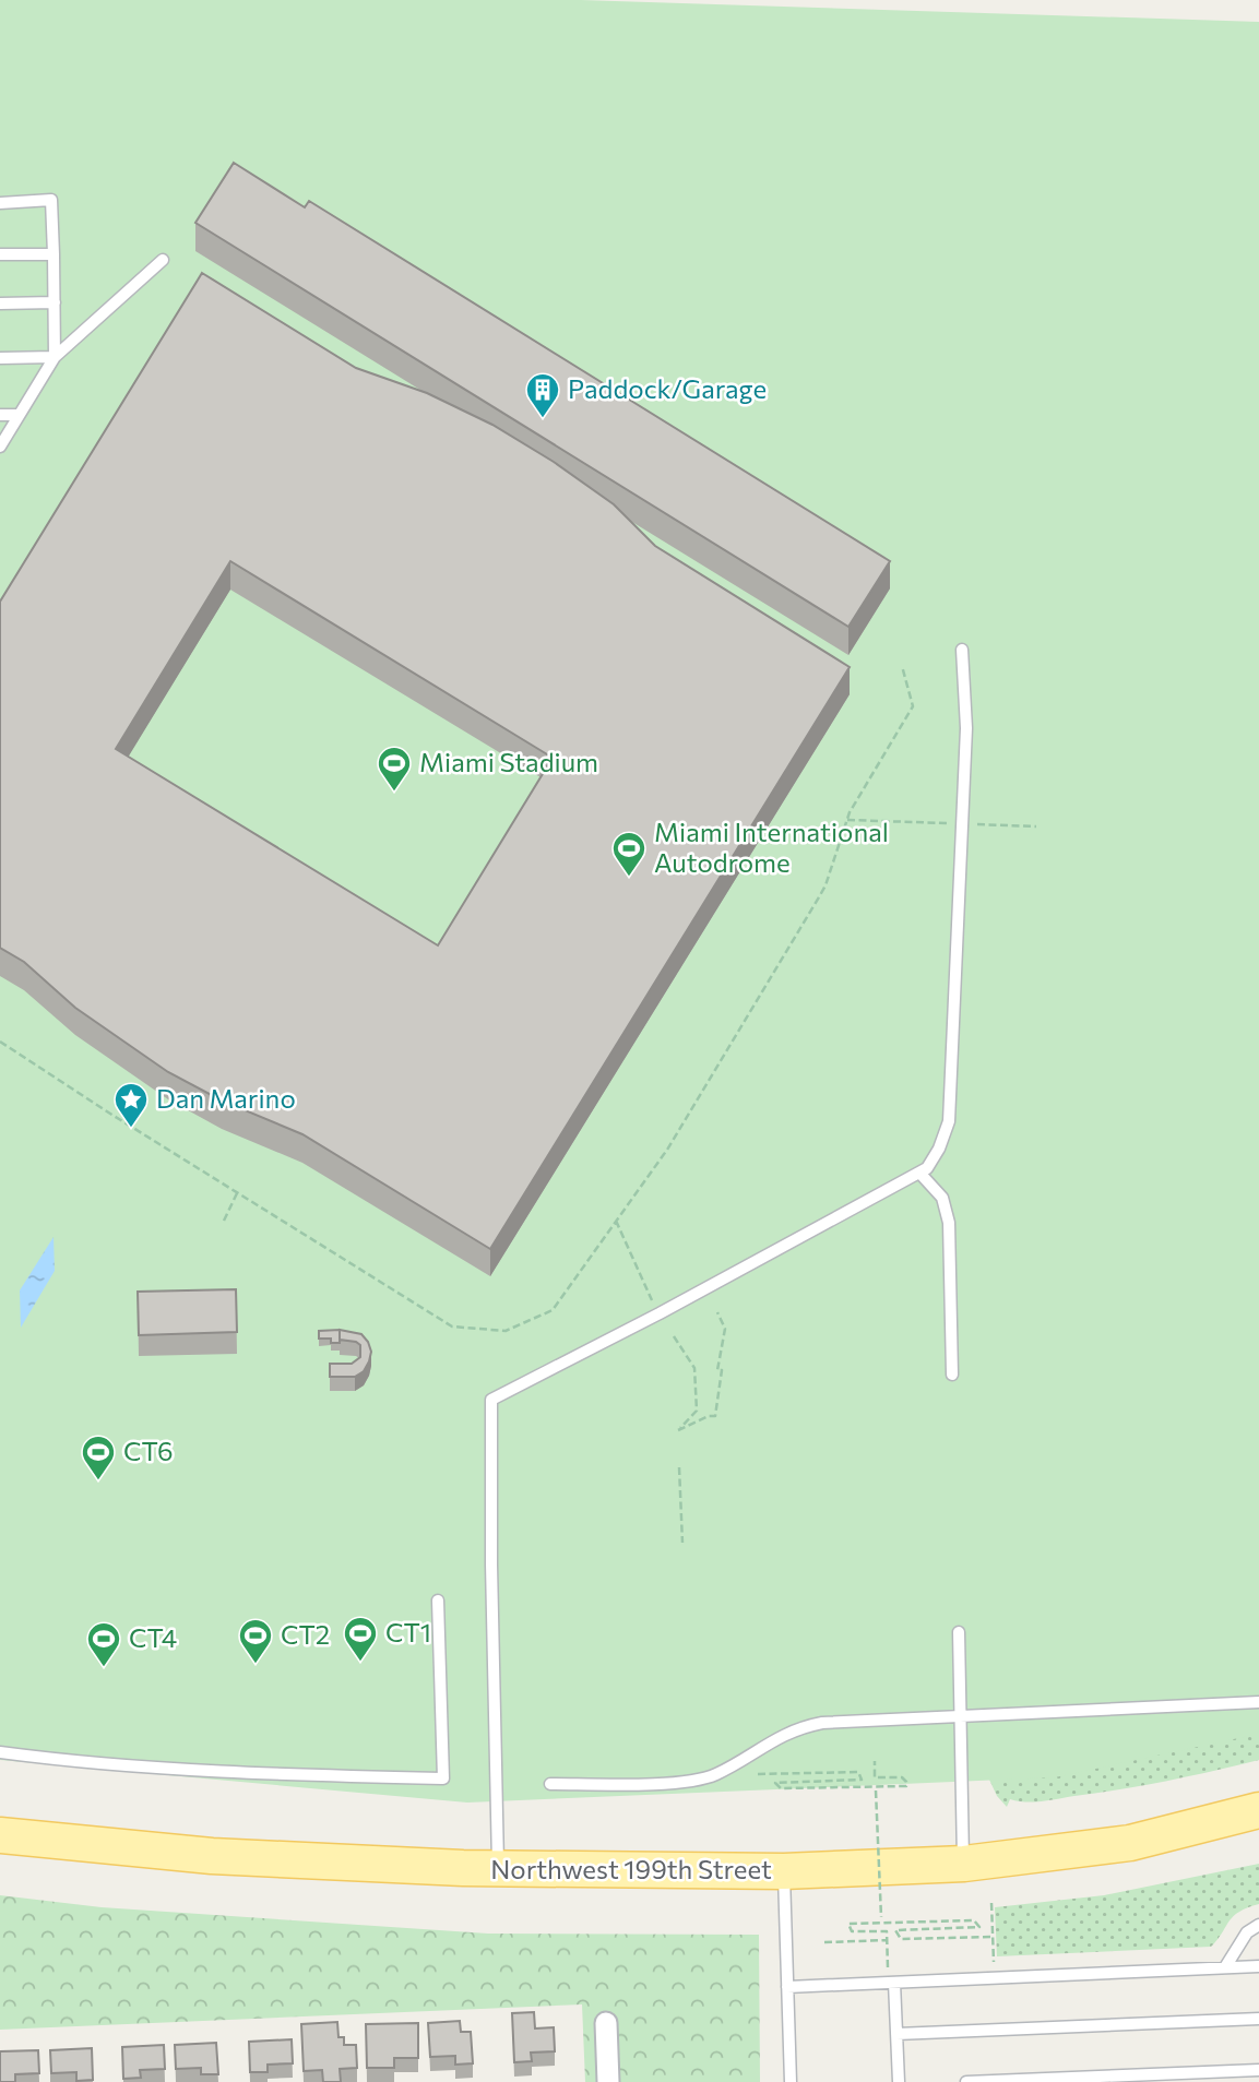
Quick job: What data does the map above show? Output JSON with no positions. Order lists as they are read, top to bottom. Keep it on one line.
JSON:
{"streets":{"main road":["Northwest 199th Street"]},"places":{"building":["Paddock/Garage"],"sports":["Miami Stadium","Miami International Autodrome","CT6","CT1","CT2","CT4"],"place":["Dan Marino"]}}
